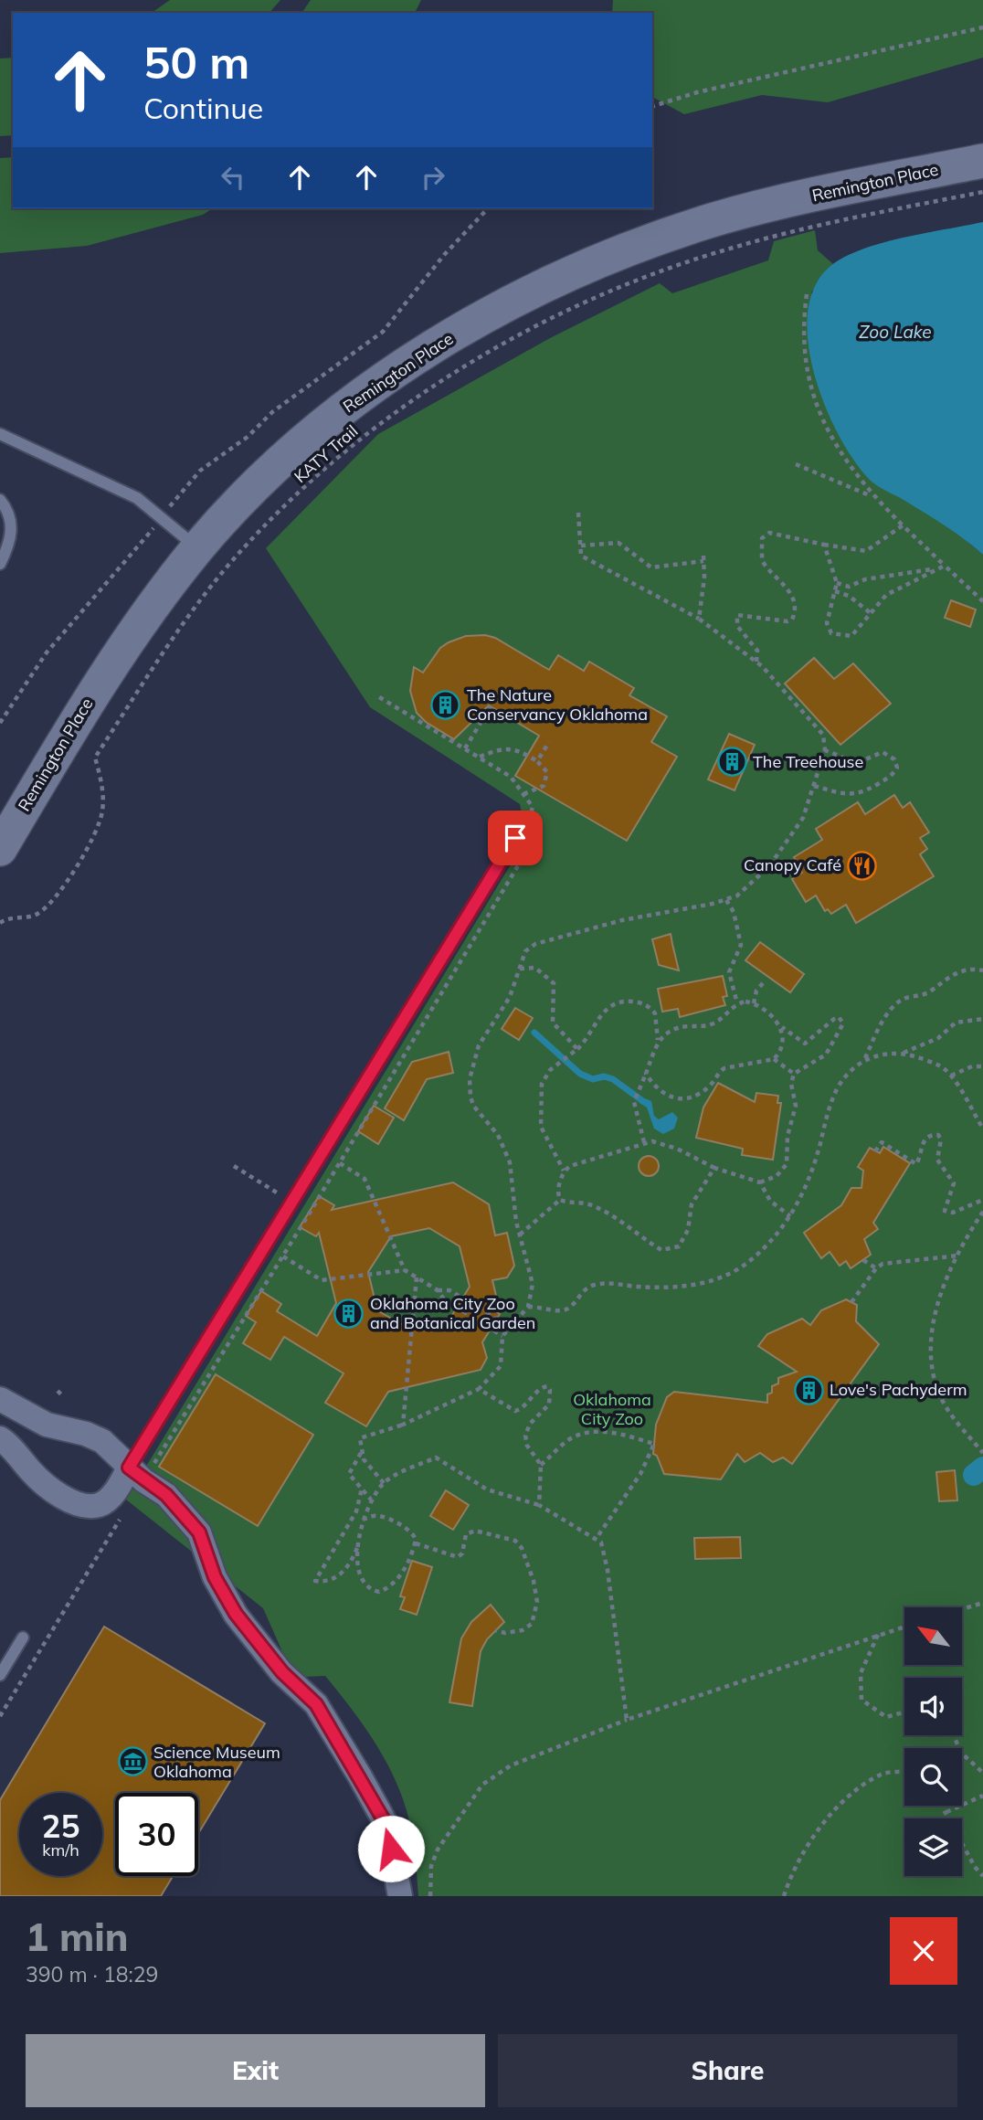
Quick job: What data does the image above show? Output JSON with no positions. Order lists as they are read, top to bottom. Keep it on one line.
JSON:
{"streets":{"main road":["Remington Place"],"path":["KATY Trail"]},"water":["Zoo Lake"],"parks":["Oklahoma City Zoo"],"places":{"building":["The Nature Conservancy Oklahoma","The Treehouse","Oklahoma City Zoo and Botanical Garden","Love's Pachyderm"],"restaurant":["Canopy Café"],"museum":["Science Museum Oklahoma"]},"north":"top left","page":{"turn":["50 m","Continue"],"speed":"25 km/h","limit":"30","heading":["1 min","390 m · 18:29"],"buttons":["Exit","Share"]}}
